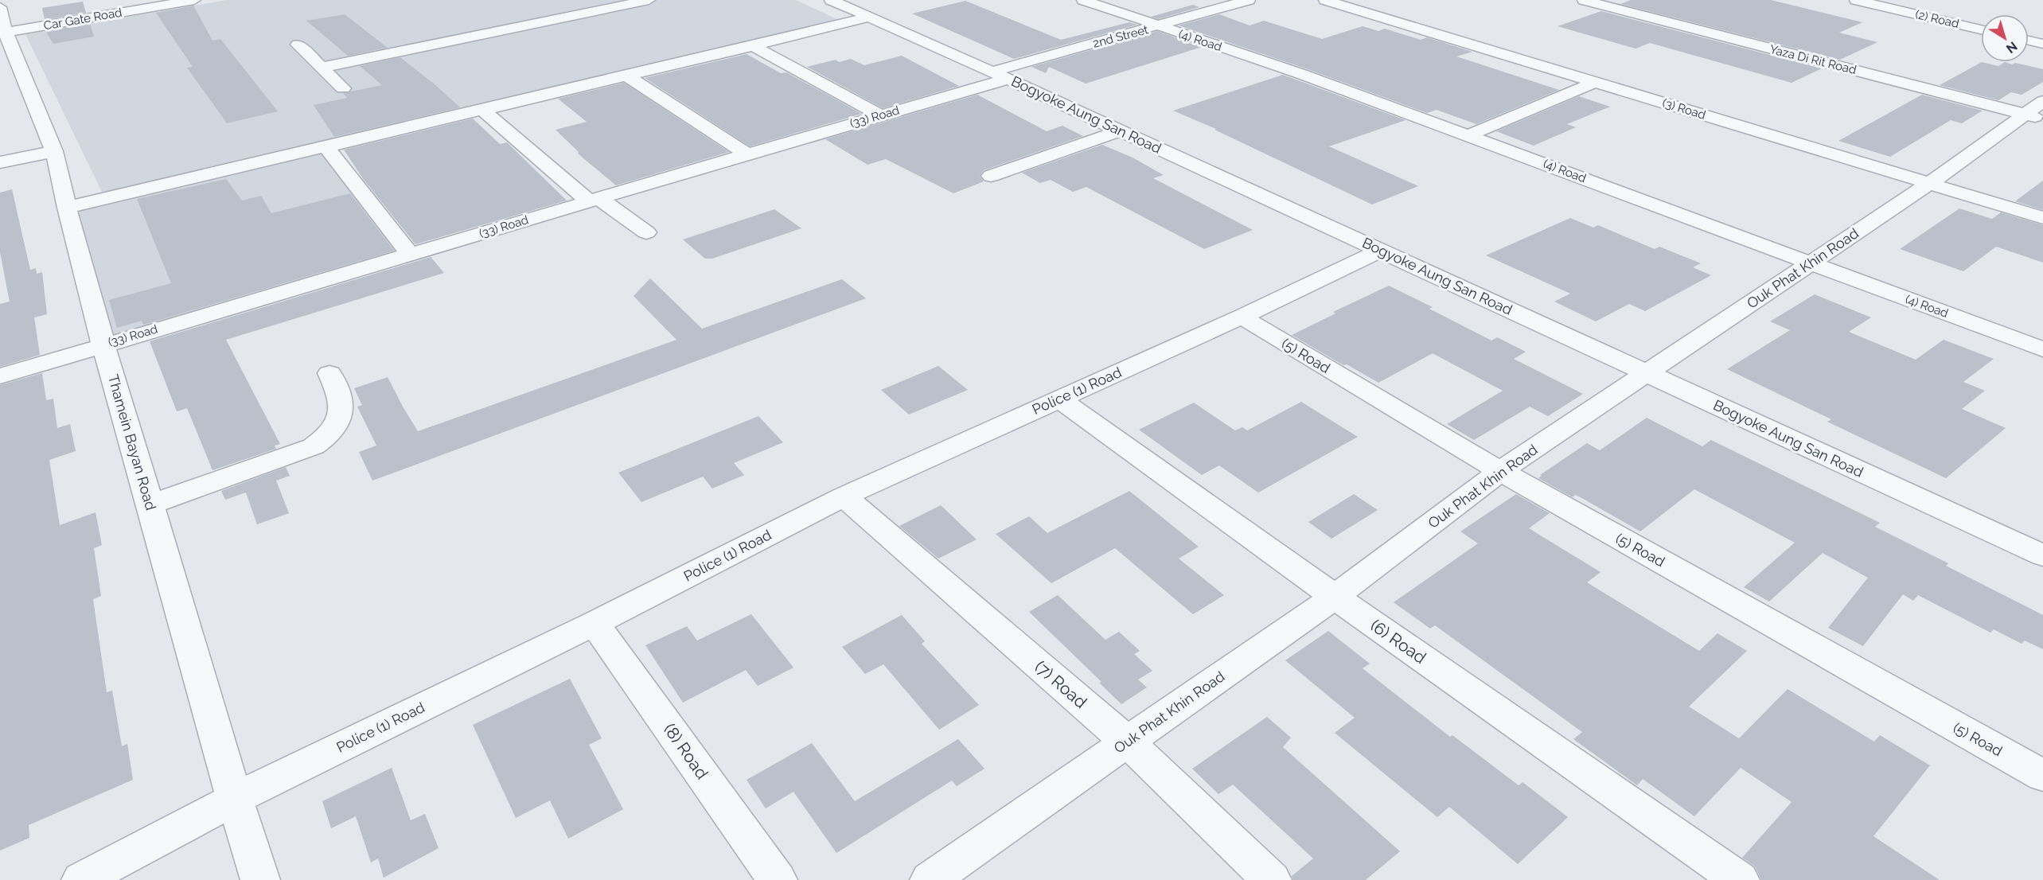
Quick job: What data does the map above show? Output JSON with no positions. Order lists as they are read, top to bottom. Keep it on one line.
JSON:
{"streets":{"street":["Car Gate Road","(2) Road","2nd Street","(4) Road","Yaza Di Rit Road","(3) Road","Bogyoke Aung San Road","(33) Road","Ouk Phat Khin Road","(5) Road","Police (1) Road","Thamein Bayan Road","(6) Road","(7) Road","(8) Road"]},"crossings":[["Car Gate Road","Thamein Bayan Road"],["2nd Street","(4) Road"],["2nd Street","Bogyoke Aung San Road"],["2nd Street","(33) Road"],["(4) Road","Ouk Phat Khin Road"],["Yaza Di Rit Road","Ouk Phat Khin Road"],["(3) Road","Ouk Phat Khin Road"],["Bogyoke Aung San Road","(33) Road"],["Bogyoke Aung San Road","Ouk Phat Khin Road"],["Bogyoke Aung San Road","Police (1) Road"],["(33) Road","Thamein Bayan Road"],["Ouk Phat Khin Road","(5) Road"],["Ouk Phat Khin Road","(6) Road"],["Ouk Phat Khin Road","(7) Road"],["(5) Road","Police (1) Road"],["Police (1) Road","Thamein Bayan Road"],["Police (1) Road","(6) Road"],["Police (1) Road","(7) Road"],["Police (1) Road","(8) Road"]],"north":"bottom right"}
